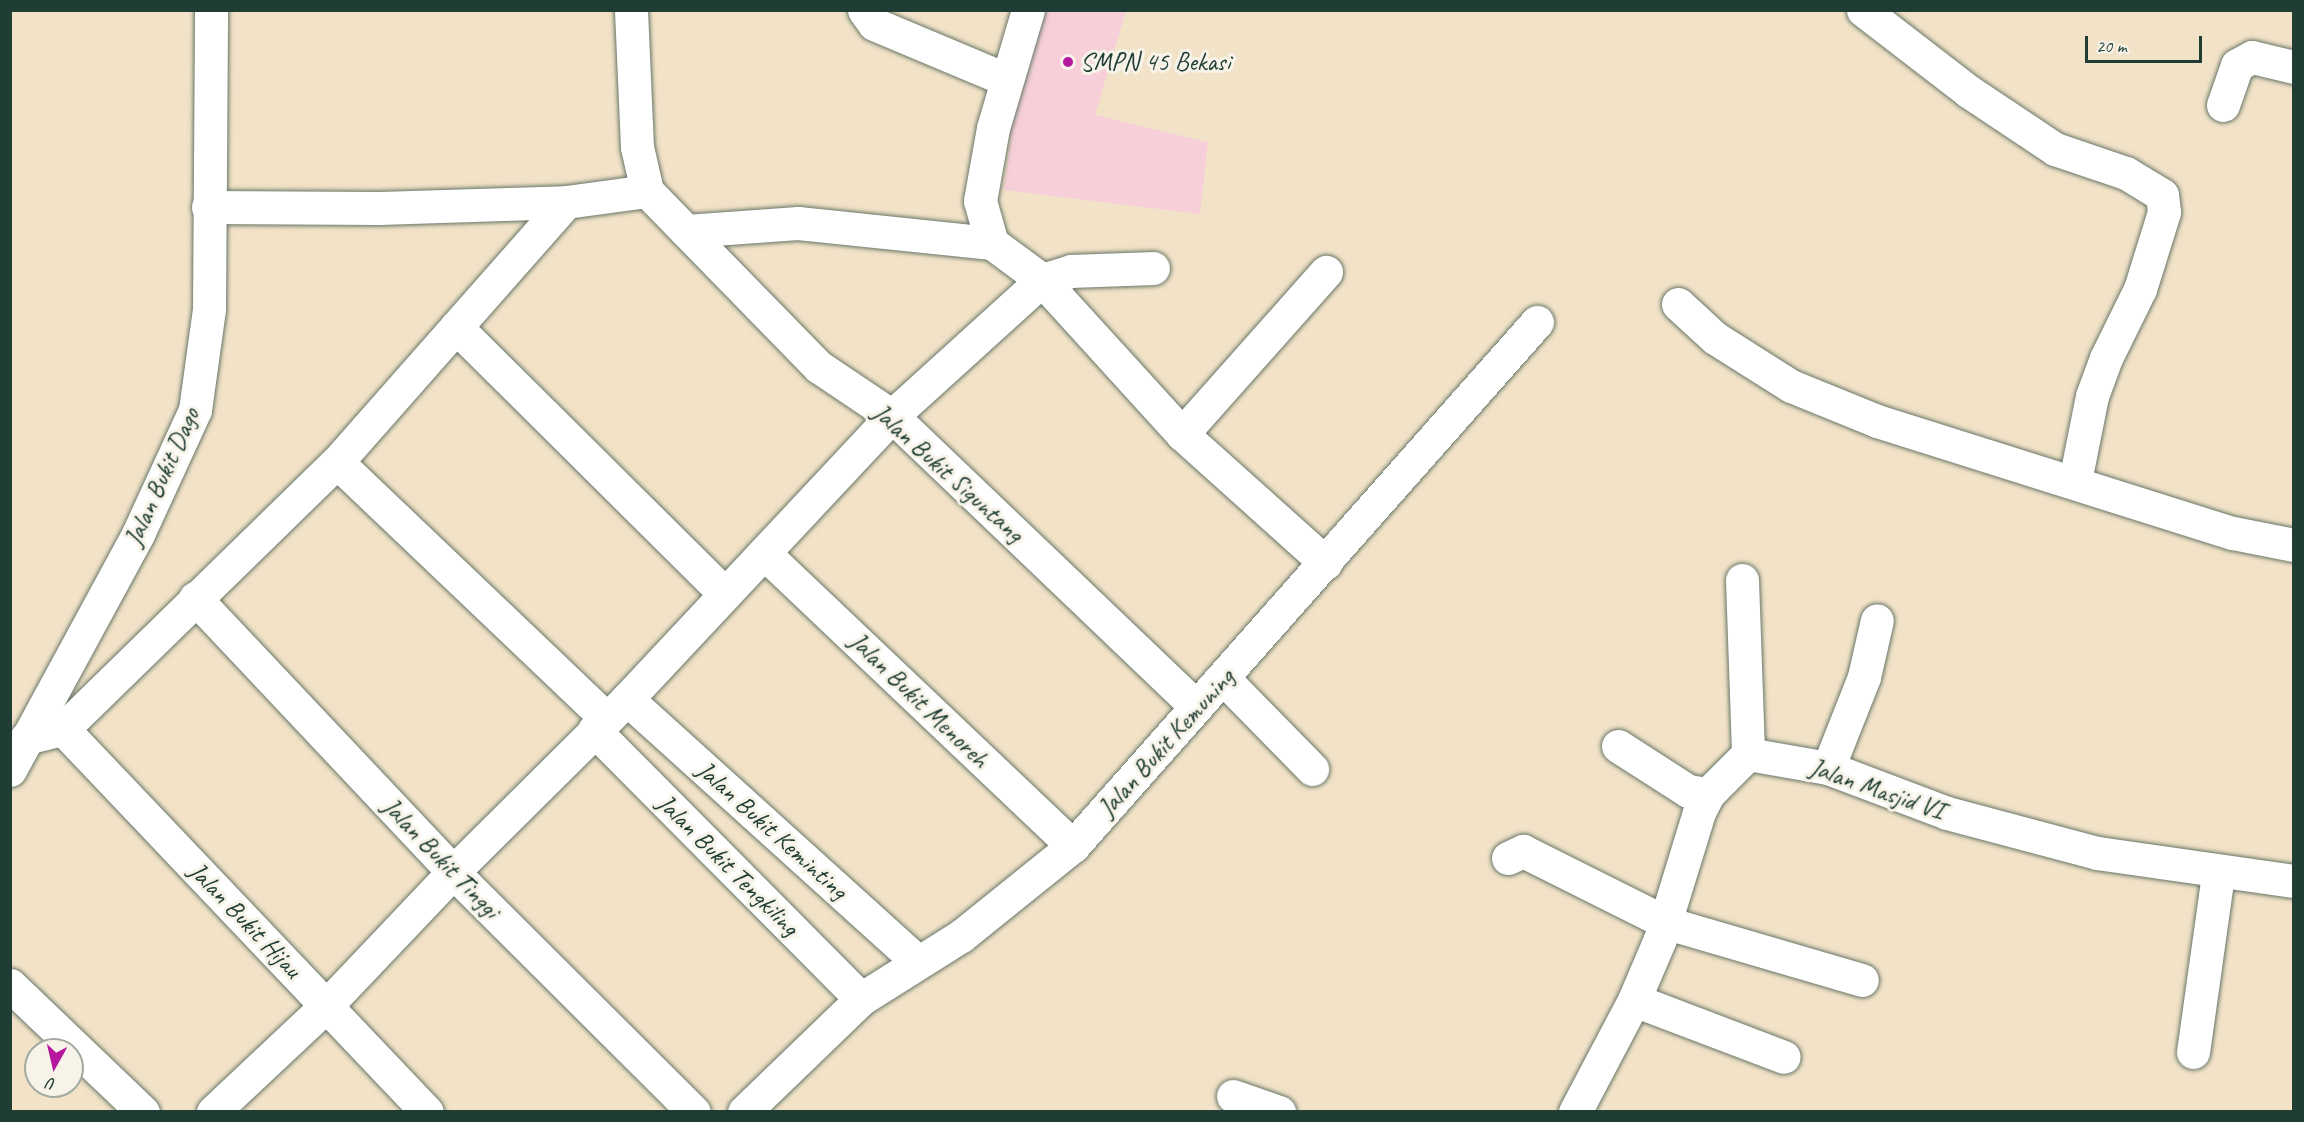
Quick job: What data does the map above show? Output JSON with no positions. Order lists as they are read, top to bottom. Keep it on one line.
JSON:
{"streets":{"street":["Jalan Bukit Siguntang","Jalan Bukit Dago","Jalan Bukit Menoreh","Jalan Bukit Kemuning","Jalan Masjid VI","Jalan Bukit Keminting","Jalan Bukit Tinggi","Jalan Bukit Tengkiling","Jalan Bukit Hijau"]},"crossings":[["Jalan Bukit Siguntang","Jalan Bukit Kemuning"],["Jalan Bukit Menoreh","Jalan Bukit Kemuning"],["Jalan Bukit Kemuning","Jalan Bukit Keminting"],["Jalan Bukit Kemuning","Jalan Bukit Tengkiling"],["Jalan Bukit Keminting","Jalan Bukit Tengkiling"]],"places":["SMPN 45 Bekasi"],"scale_bar":"20 m","north":"bottom"}
